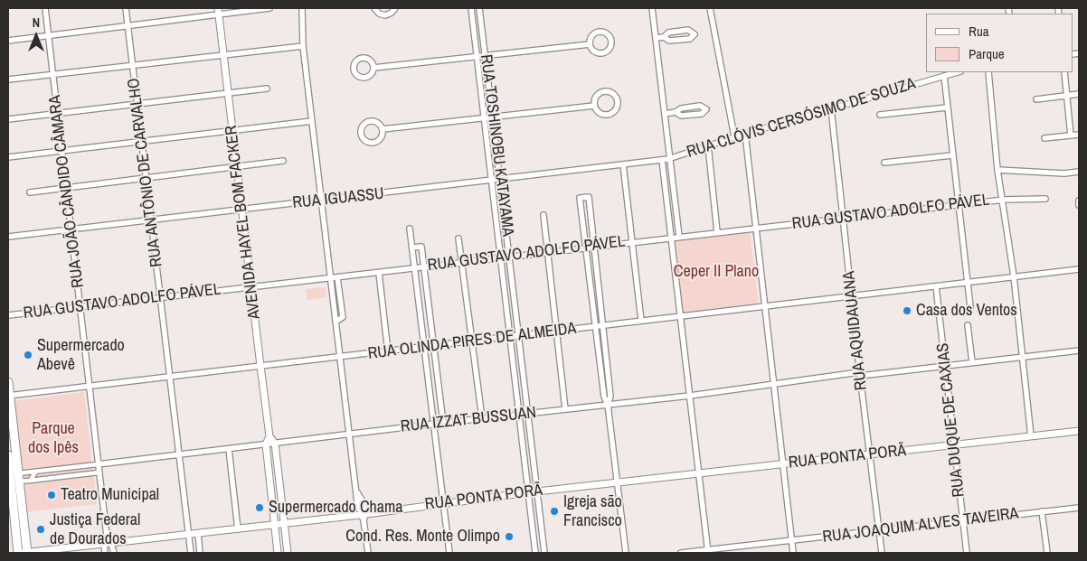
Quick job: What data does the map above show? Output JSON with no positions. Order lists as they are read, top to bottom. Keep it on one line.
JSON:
{"streets":{"street":["RUA CLÓVIS CERSÓSIMO DE SOUZA","RUA TOSHINOBU KATAYAMA","RUA ANTÔNIO DE CARVALHO","RUA JOÃO CÂNDIDO CÂMARA","RUA IGUASSU","RUA GUSTAVO ADOLFO PÁVEL","AVENIDA HAYEL BOM FACKER","RUA AQUIDAUANA","RUA OLINDA PIRES DE ALMEIDA","RUA IZZAT BUSSUAN","RUA DUQUE DE CAXIAS","RUA PONTA PORÃ","RUA JOAQUIM ALVES TAVEIRA"]},"crossings":[["RUA CLÓVIS CERSÓSIMO DE SOUZA","RUA IGUASSU"],["RUA CLÓVIS CERSÓSIMO DE SOUZA","RUA AQUIDAUANA"],["RUA TOSHINOBU KATAYAMA","RUA IGUASSU"],["RUA TOSHINOBU KATAYAMA","RUA GUSTAVO ADOLFO PÁVEL"],["RUA TOSHINOBU KATAYAMA","RUA OLINDA PIRES DE ALMEIDA"],["RUA TOSHINOBU KATAYAMA","RUA IZZAT BUSSUAN"],["RUA TOSHINOBU KATAYAMA","RUA PONTA PORÃ"],["RUA ANTÔNIO DE CARVALHO","RUA IGUASSU"],["RUA ANTÔNIO DE CARVALHO","RUA GUSTAVO ADOLFO PÁVEL"],["RUA ANTÔNIO DE CARVALHO","RUA OLINDA PIRES DE ALMEIDA"],["RUA ANTÔNIO DE CARVALHO","RUA IZZAT BUSSUAN"],["RUA ANTÔNIO DE CARVALHO","RUA PONTA PORÃ"],["RUA JOÃO CÂNDIDO CÂMARA","RUA IGUASSU"],["RUA JOÃO CÂNDIDO CÂMARA","RUA GUSTAVO ADOLFO PÁVEL"],["RUA JOÃO CÂNDIDO CÂMARA","RUA OLINDA PIRES DE ALMEIDA"],["RUA JOÃO CÂNDIDO CÂMARA","RUA IZZAT BUSSUAN"],["RUA JOÃO CÂNDIDO CÂMARA","RUA PONTA PORÃ"],["RUA IGUASSU","AVENIDA HAYEL BOM FACKER"],["RUA GUSTAVO ADOLFO PÁVEL","AVENIDA HAYEL BOM FACKER"],["RUA GUSTAVO ADOLFO PÁVEL","RUA AQUIDAUANA"],["AVENIDA HAYEL BOM FACKER","RUA OLINDA PIRES DE ALMEIDA"],["AVENIDA HAYEL BOM FACKER","RUA IZZAT BUSSUAN"],["RUA AQUIDAUANA","RUA OLINDA PIRES DE ALMEIDA"],["RUA AQUIDAUANA","RUA IZZAT BUSSUAN"],["RUA AQUIDAUANA","RUA PONTA PORÃ"],["RUA AQUIDAUANA","RUA JOAQUIM ALVES TAVEIRA"],["RUA OLINDA PIRES DE ALMEIDA","RUA DUQUE DE CAXIAS"],["RUA IZZAT BUSSUAN","RUA DUQUE DE CAXIAS"],["RUA DUQUE DE CAXIAS","RUA PONTA PORÃ"],["RUA DUQUE DE CAXIAS","RUA JOAQUIM ALVES TAVEIRA"]],"parks":["Ceper II Plano","Parque dos Ipês"],"places":["Casa dos Ventos","Supermercado Abevê","Teatro Municipal","Supermercado Chama","Igreja são Francisco","Justiça Federal de Dourados","Cond. Res. Monte Olimpo"],"legend":["Rua","Parque"],"north":"top"}
